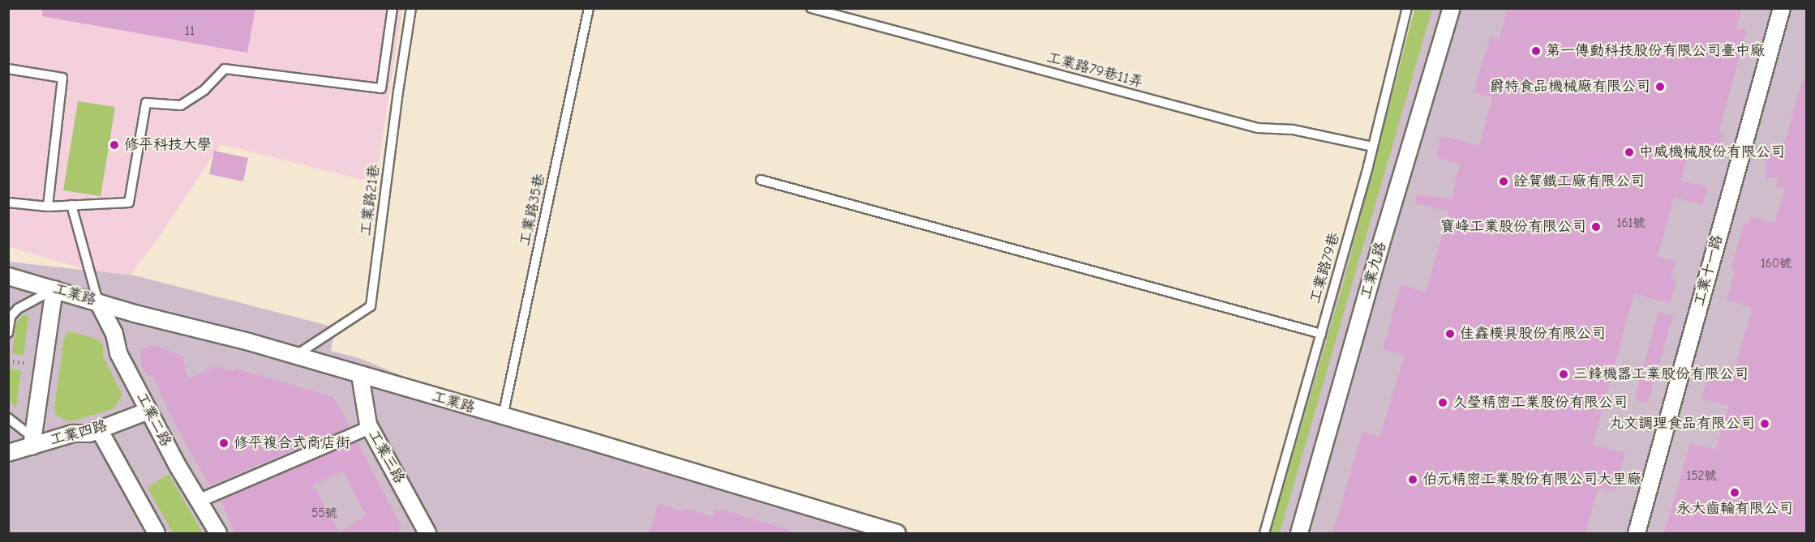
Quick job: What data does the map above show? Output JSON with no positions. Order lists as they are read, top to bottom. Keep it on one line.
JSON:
{"streets":{"street":["工業九路","工業十一路","工業路","工業二路","工業四路","工業三路"],"lane":["工業路79巷11弄","工業路21巷","工業路35巷","工業路79巷"]},"crossings":[["工業路79巷11弄","工業路79巷"],["工業路21巷","工業路"],["工業路35巷","工業路"],["工業路","工業二路"],["工業路","工業三路"],["工業二路","工業四路"]],"places":["第一傳動科技股份有限公司臺中廠","爵特食品機械廠有限公司","修平科技大學","中威機械股份有限公司","詮賀鐵工廠有限公司","寶峰工業股份有限公司","佳鑫模具股份有限公司","三鋒機器工業股份有限公司","久瑩精密工業股份有限公司","丸文調理食品有限公司","修平複合式商店街","伯元精密工業股份有限公司大里廠","永大齒輪有限公司"],"house_numbers":["11","161號","160號","152號","55號"]}
